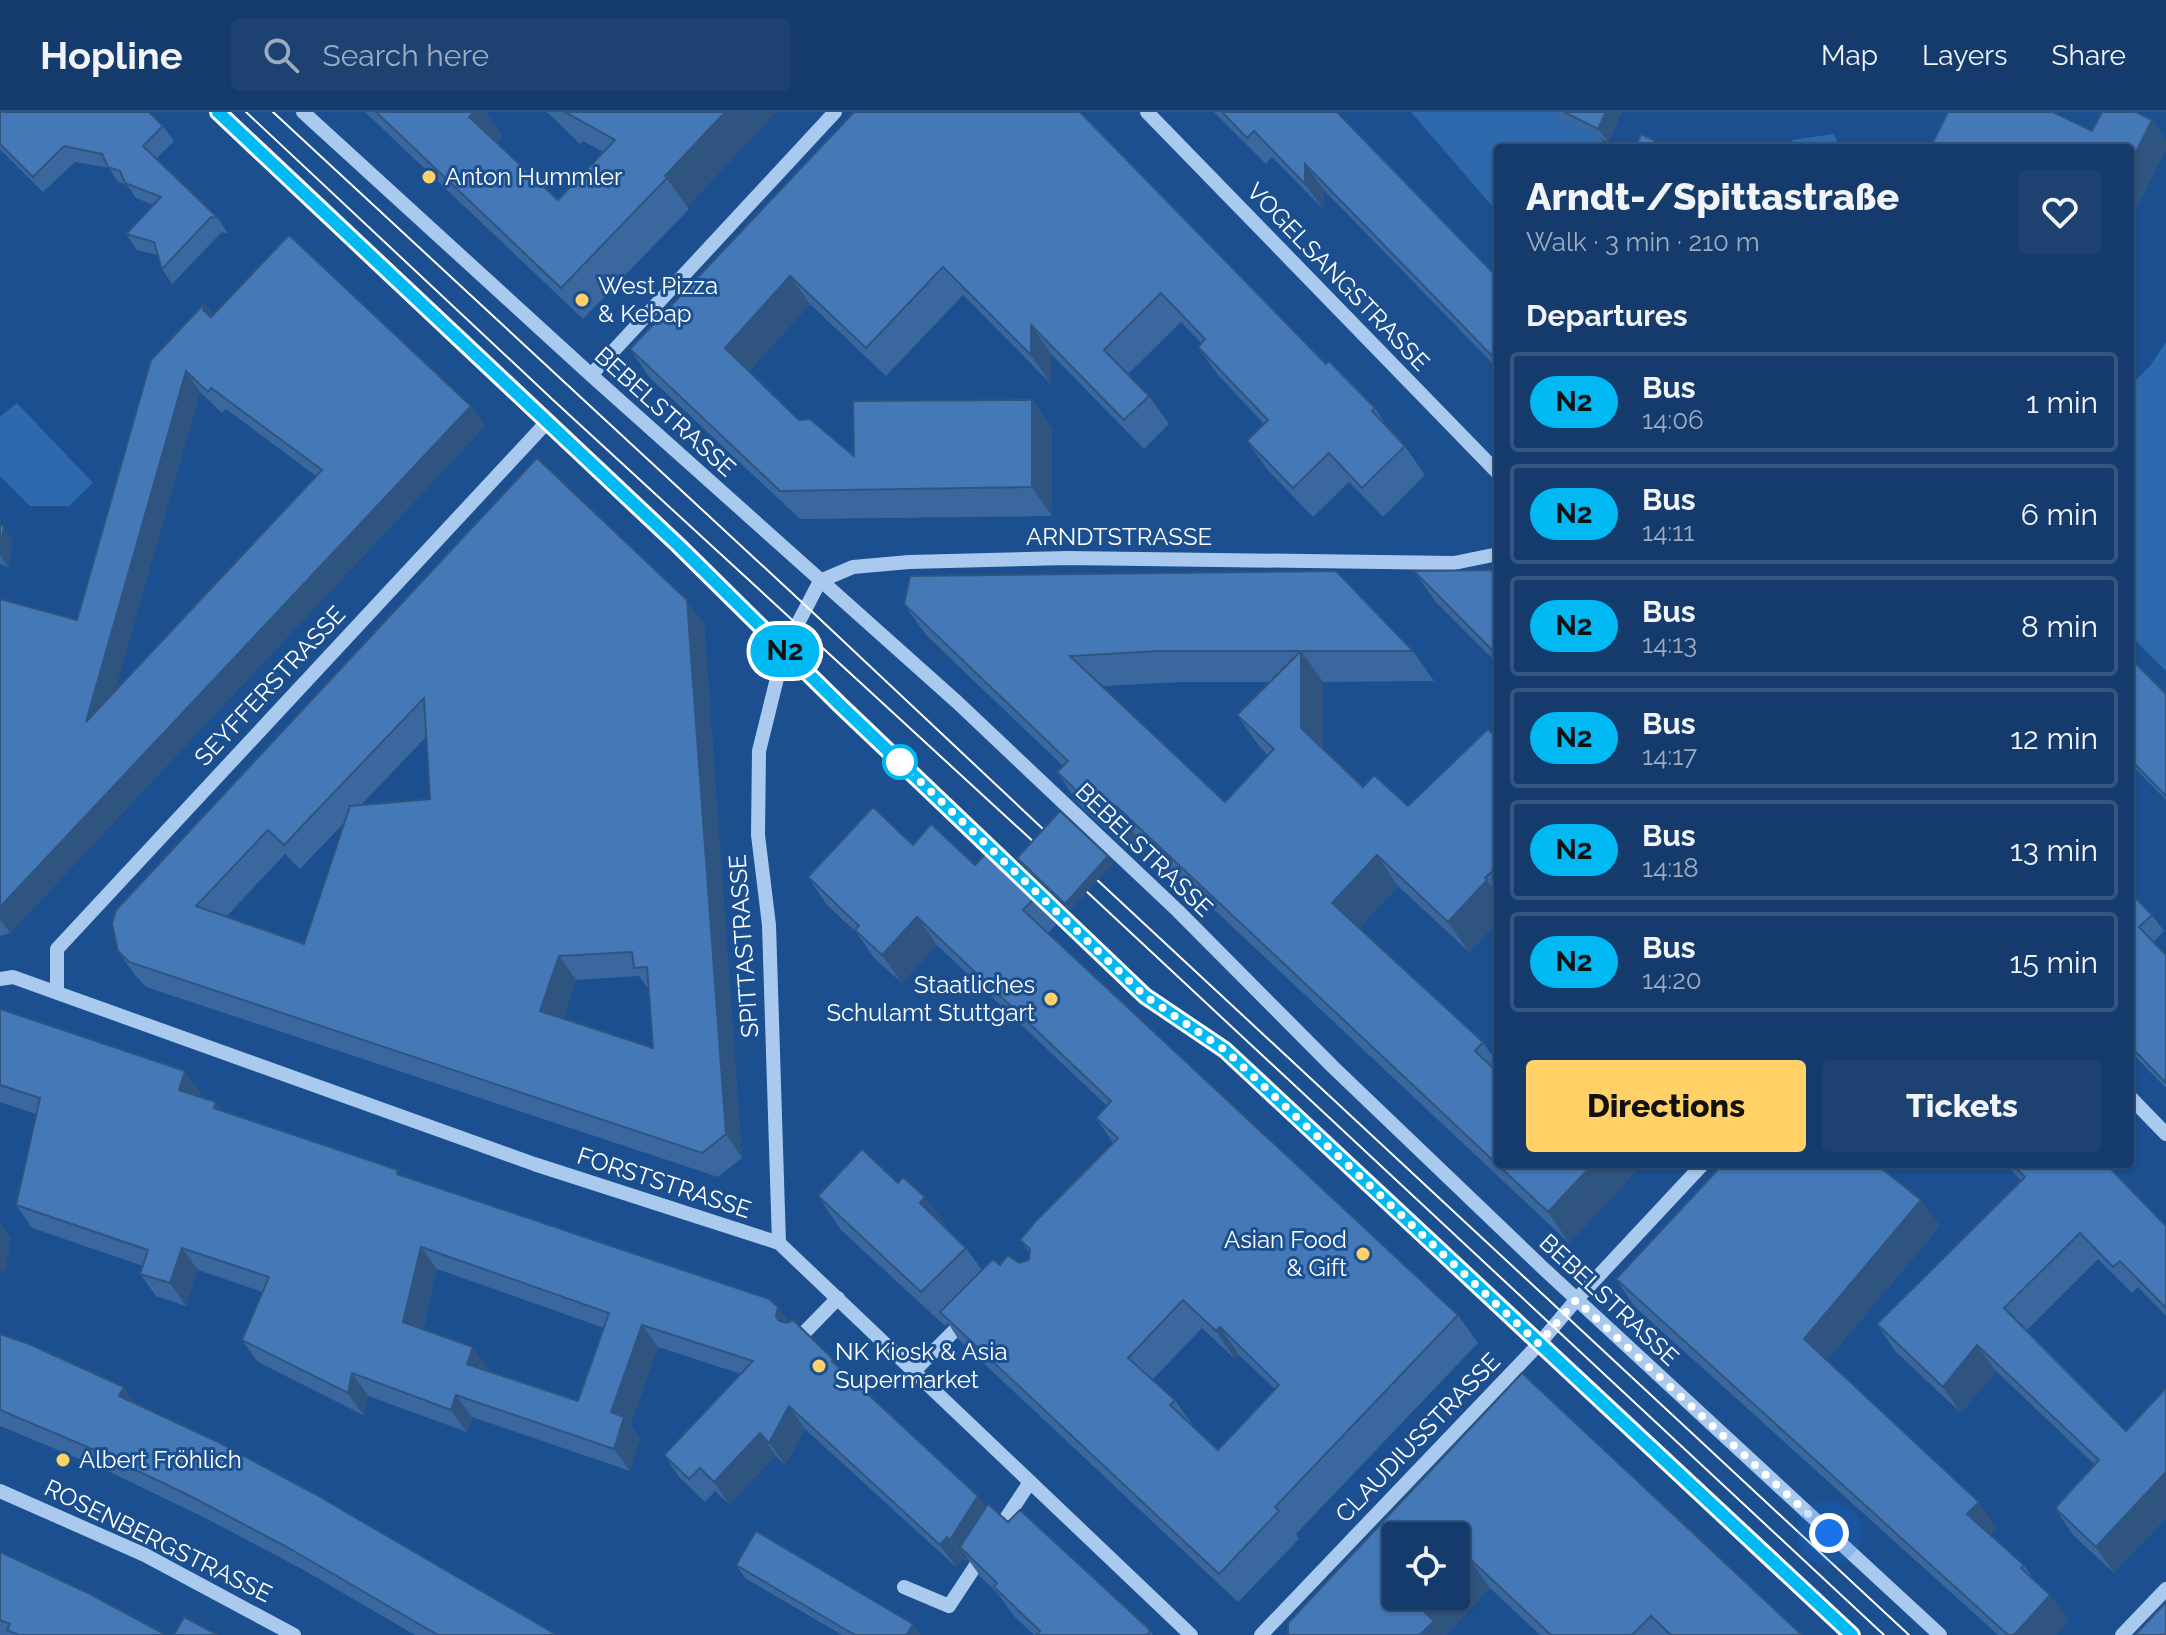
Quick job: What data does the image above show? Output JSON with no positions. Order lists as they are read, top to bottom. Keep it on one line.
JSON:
{"streets":{"street":["VOGELSANGSTRASSE","BEBELSTRASSE","ARNDTSTRASSE","SEYFFERSTRASSE","SPITTASTRASSE","FORSTSTRASSE","CLAUDIUSSTRASSE","ROSENBERGSTRASSE"]},"crossings":[["BEBELSTRASSE","ARNDTSTRASSE"],["BEBELSTRASSE","CLAUDIUSSTRASSE"],["SEYFFERSTRASSE","FORSTSTRASSE"],["SPITTASTRASSE","FORSTSTRASSE"]],"places":["Anton Hummler","West Pizza & Kebap","Staatliches Schulamt Stuttgart","Asian Food & Gift","NK Kiosk & Asia Supermarket","Albert Fröhlich"],"lines":["bus line N2"],"page":{"header":"Hopline","search":"Search here","nav":["Map","Layers","Share"],"on_map":"N2","heading":[["Arndt-/Spittastraße","Walk · 3 min · 210 m"],"Departures"],"list":[{"mark":"N2","name":"Bus","note":"14:06","value":"1 min"},{"mark":"N2","name":"Bus","note":"14:11","value":"6 min"},{"mark":"N2","name":"Bus","note":"14:13","value":"8 min"},{"mark":"N2","name":"Bus","note":"14:17","value":"12 min"},{"mark":"N2","name":"Bus","note":"14:18","value":"13 min"},{"mark":"N2","name":"Bus","note":"14:20","value":"15 min"}],"buttons":["Directions","Tickets"]}}
